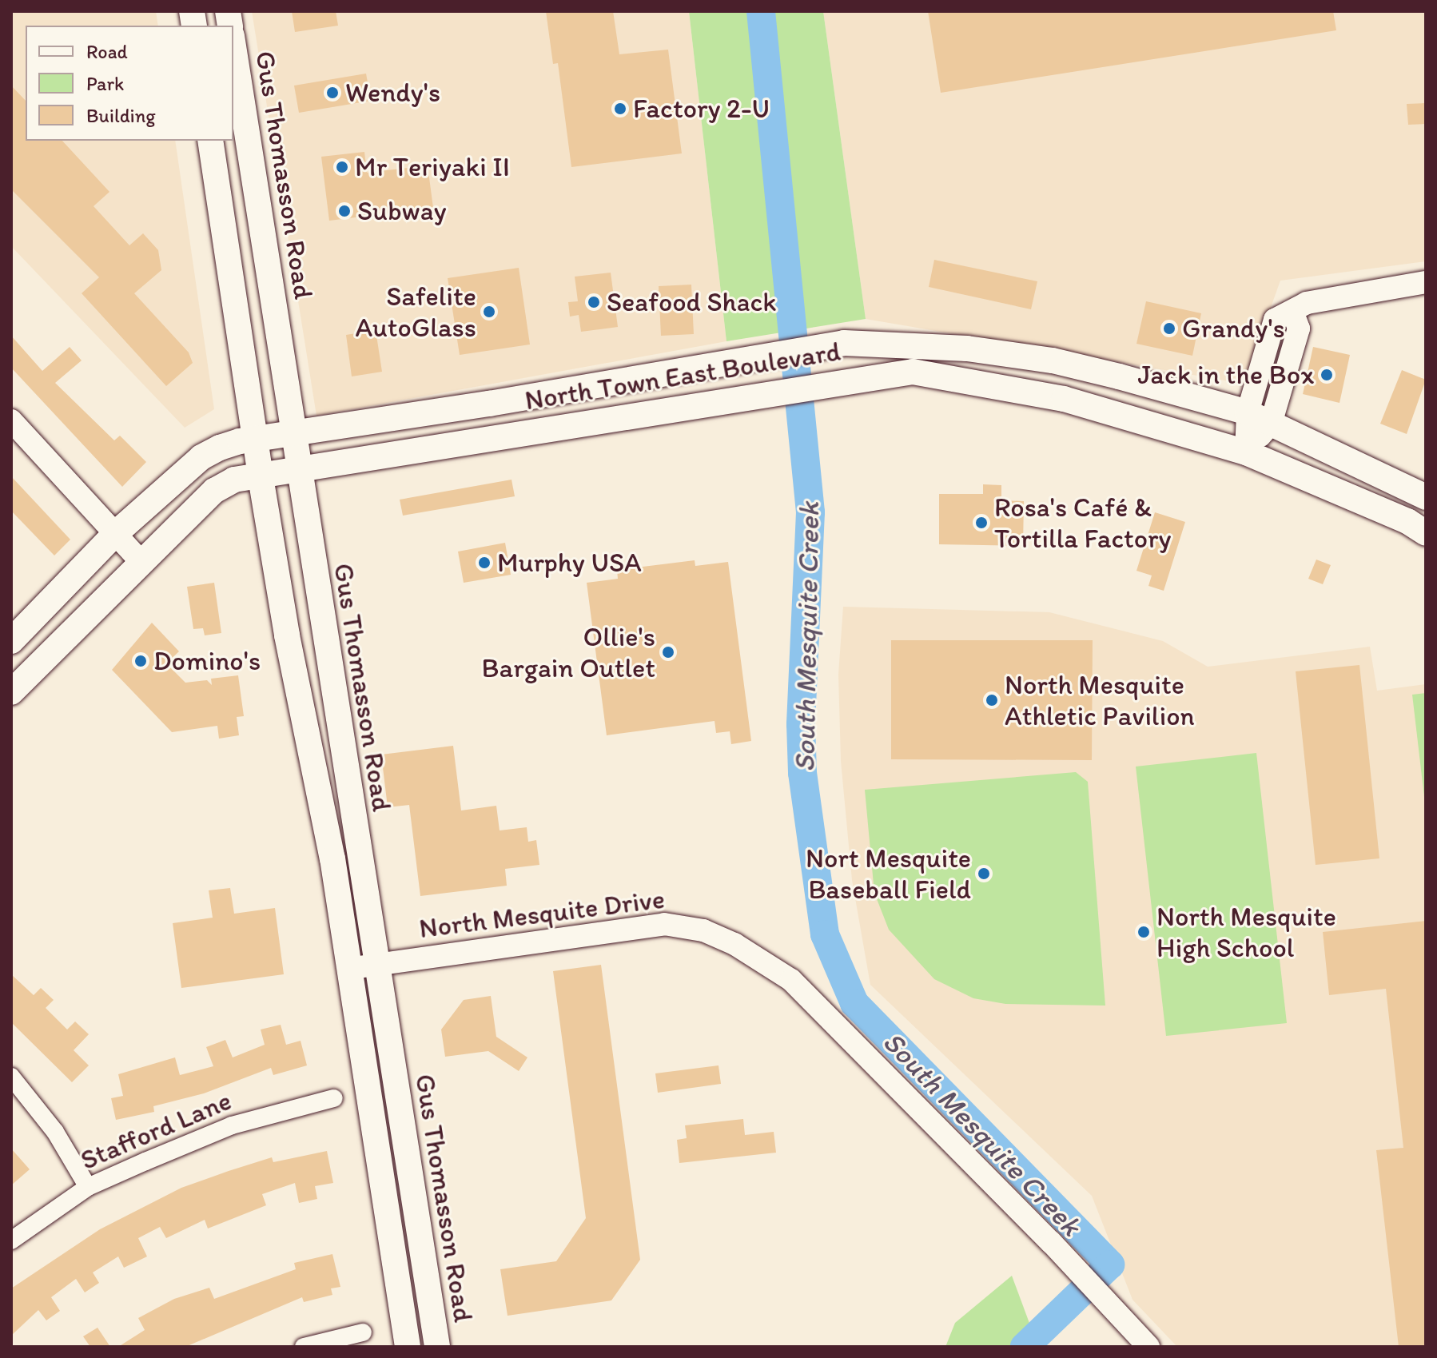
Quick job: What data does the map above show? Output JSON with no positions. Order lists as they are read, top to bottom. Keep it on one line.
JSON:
{"streets":{"main road":["Gus Thomasson Road","North Town East Boulevard"],"street":["North Mesquite Drive","Stafford Lane"]},"crossings":[["Gus Thomasson Road","North Town East Boulevard"],["Gus Thomasson Road","North Mesquite Drive"]],"water":["South Mesquite Creek"],"places":["Wendy's","Factory 2-U","Mr Teriyaki II","Subway","Seafood Shack","Safelite AutoGlass","Grandy's","Jack in the Box","Rosa's Café & Tortilla Factory","Murphy USA","Ollie's Bargain Outlet","Domino's","North Mesquite Athletic Pavilion","Nort Mesquite Baseball Field","North Mesquite High School"],"legend":["Road","Park","Building"]}
